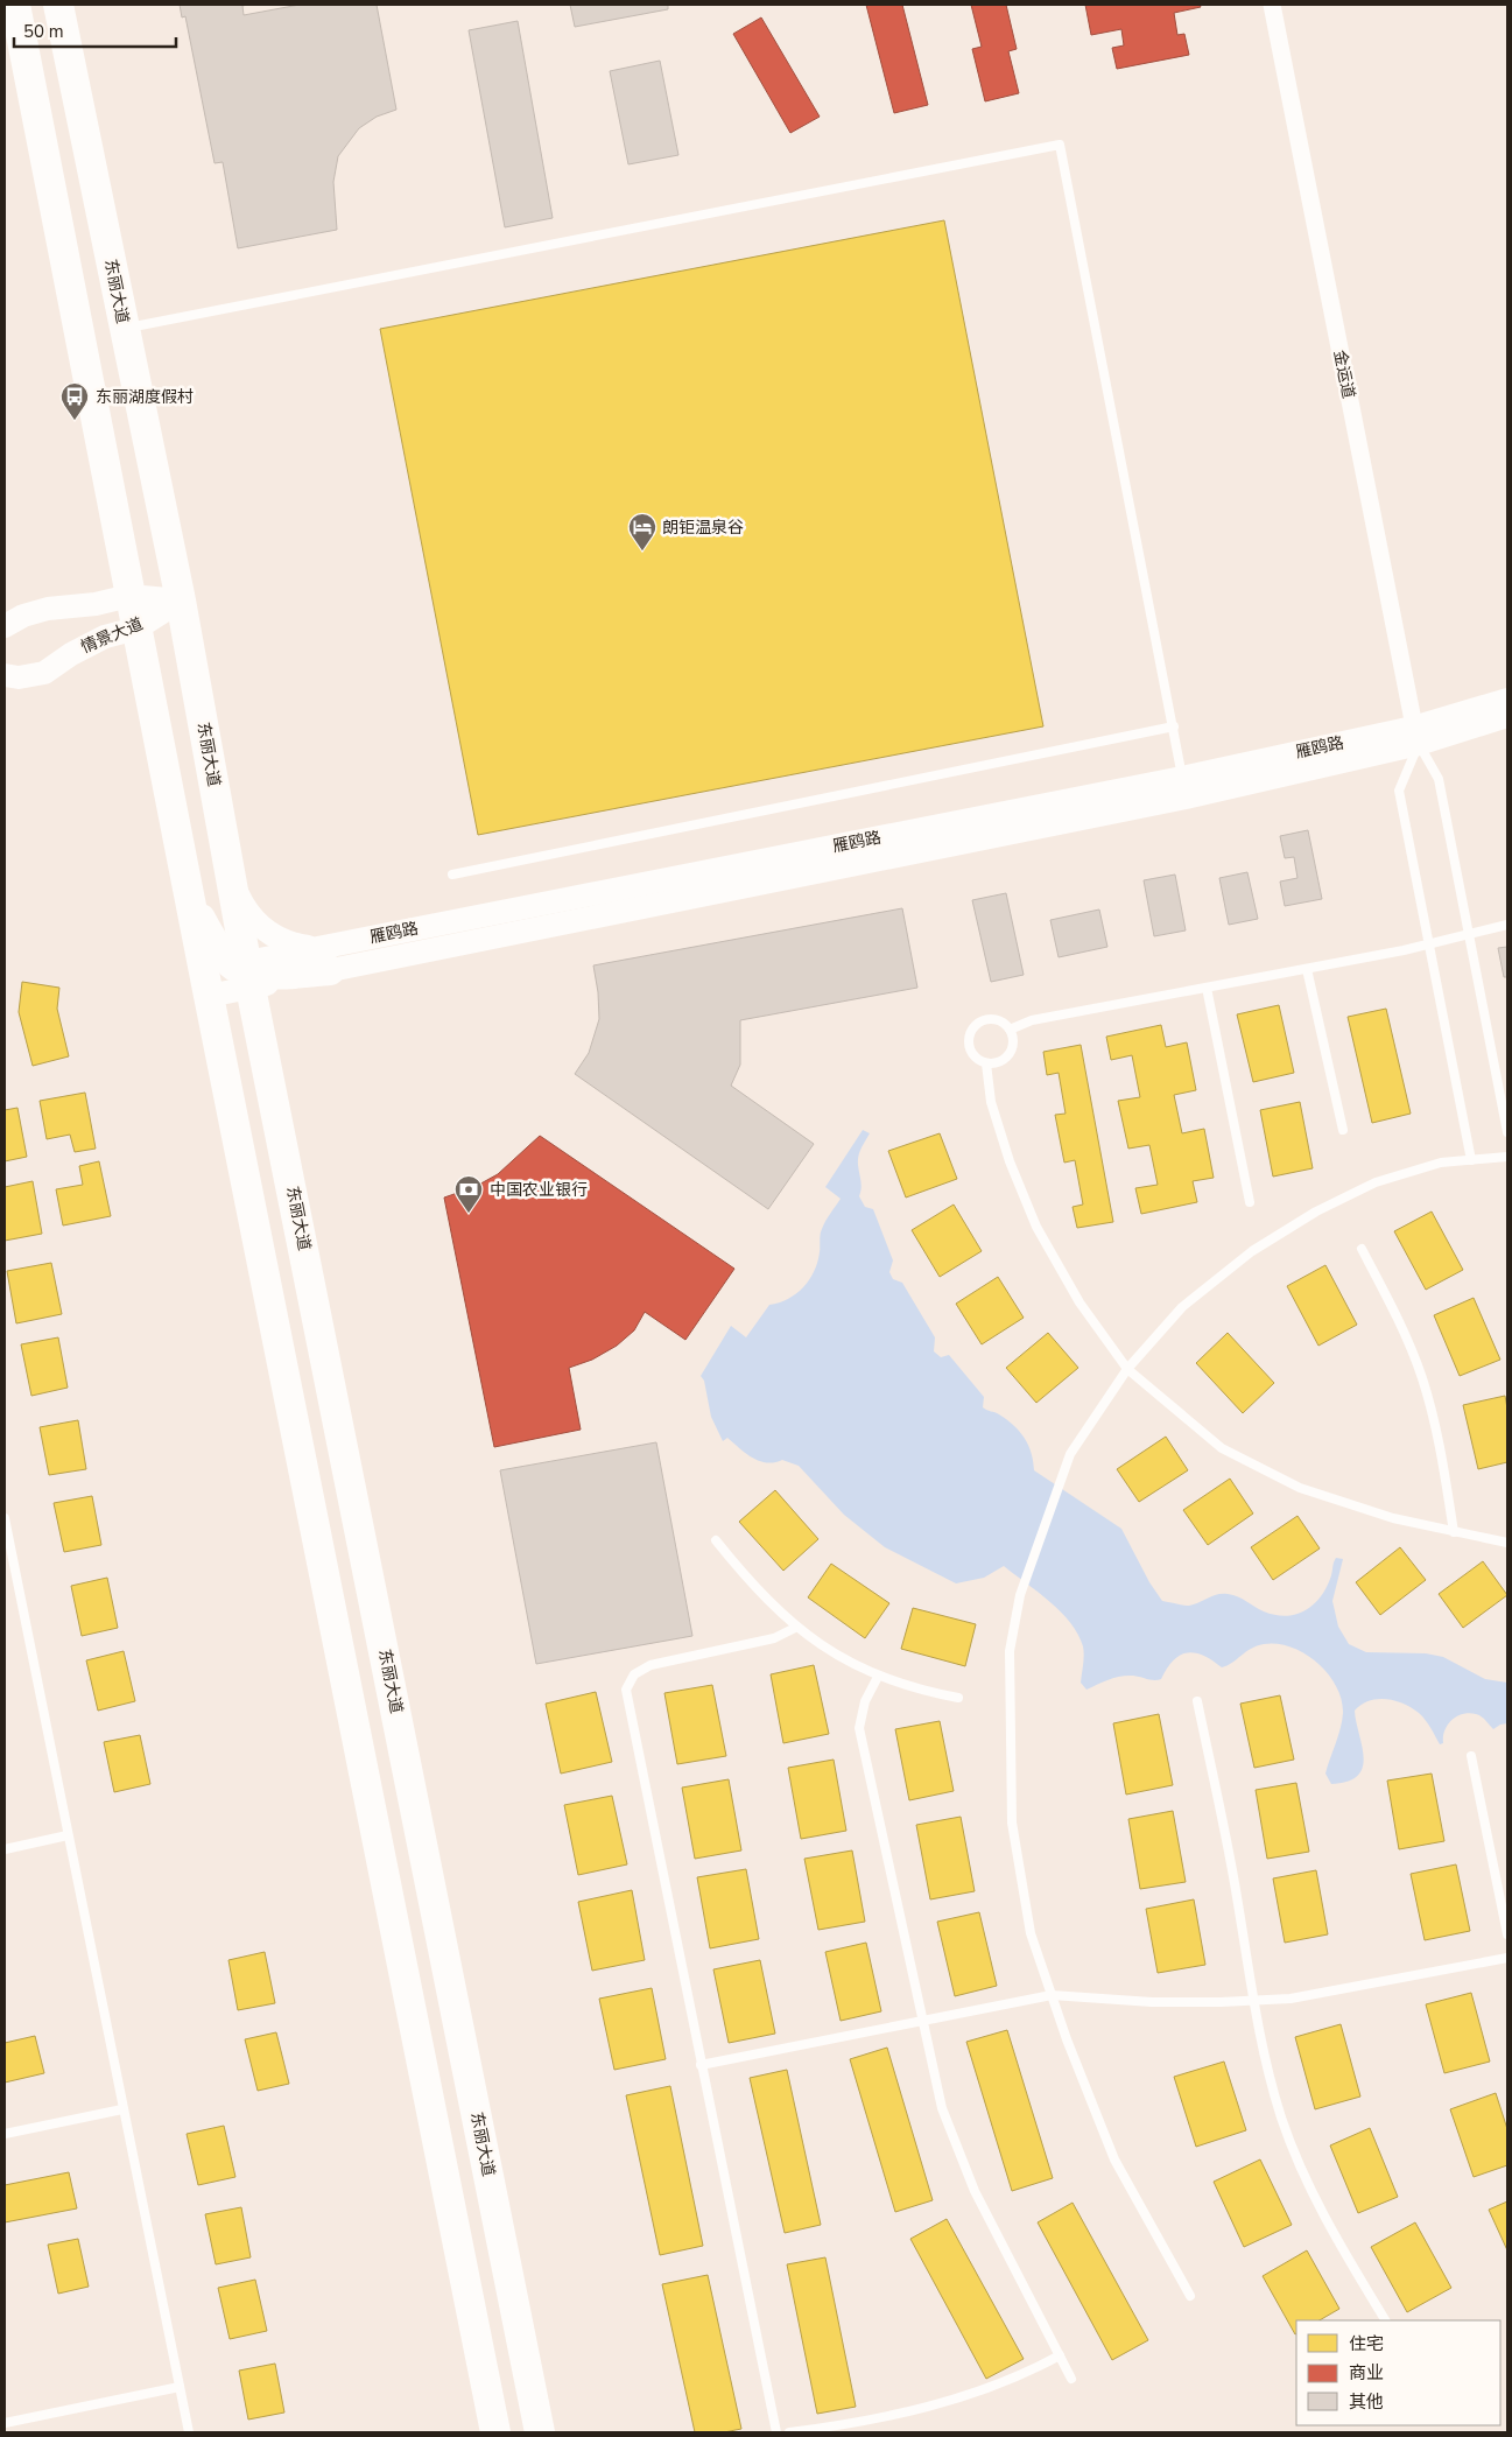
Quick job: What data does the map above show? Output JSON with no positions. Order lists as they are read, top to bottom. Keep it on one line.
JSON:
{"streets":{"highway":["东丽大道"],"street":["金运道","情景大道","雁鸥路"]},"crossings":[["东丽大道","情景大道"],["东丽大道","雁鸥路"],["金运道","雁鸥路"]],"places":{"bus stop":["东丽湖度假村"],"hotel":["朗钜温泉谷"],"bank":["中国农业银行"]},"legend":["住宅","商业","其他"],"scale_bar":"50 m"}
